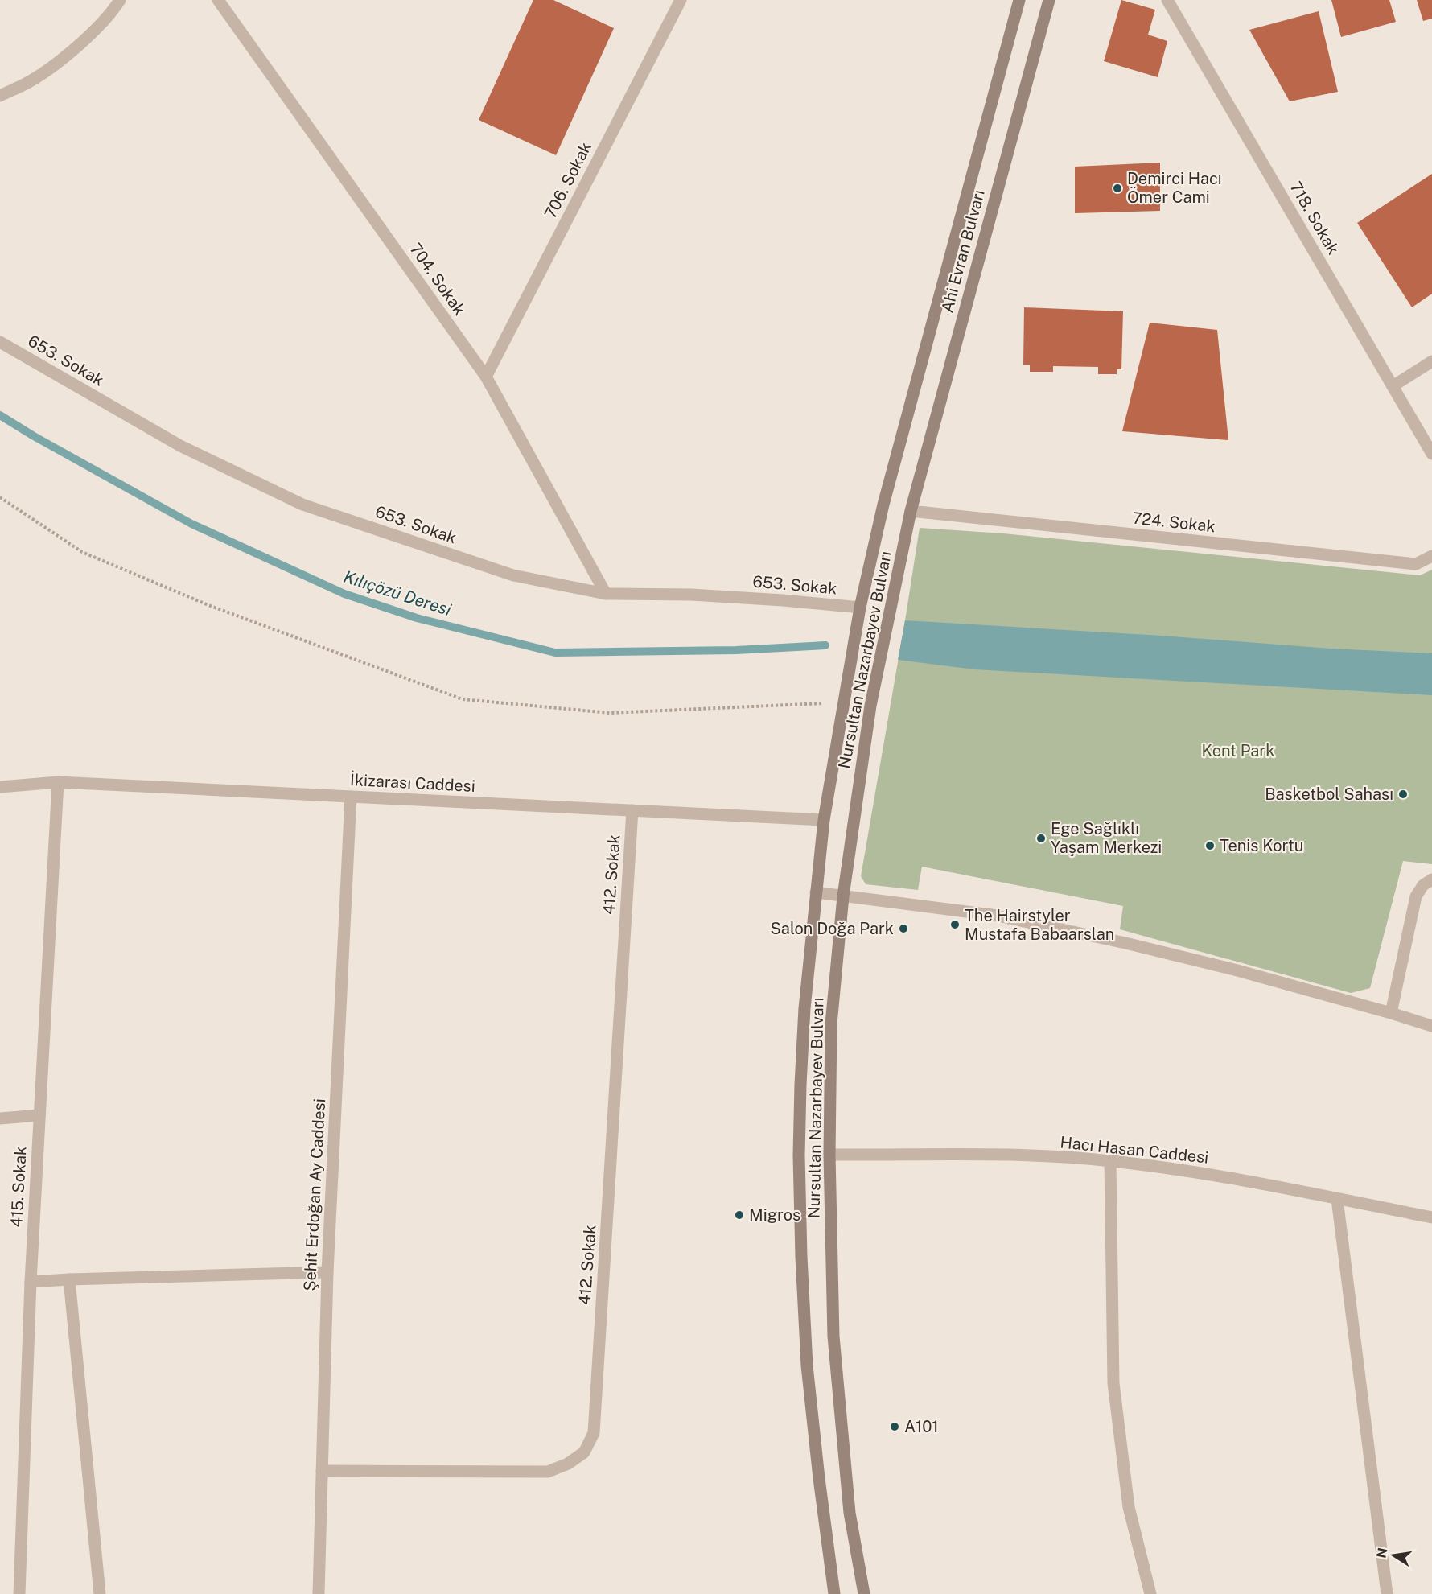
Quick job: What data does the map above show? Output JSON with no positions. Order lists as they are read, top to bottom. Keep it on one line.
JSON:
{"streets":{"main road":["Ahi Evran Bulvarı","Nursultan Nazarbayev Bulvarı"],"street":["706. Sokak","718. Sokak","704. Sokak","653. Sokak","724. Sokak","İkizarası Caddesi","412. Sokak","Hacı Hasan Caddesi","415. Sokak","Şehit Erdoğan Ay Caddesi"]},"crossings":[["706. Sokak","704. Sokak"],["Ahi Evran Bulvarı","724. Sokak"],["Ahi Evran Bulvarı","Nursultan Nazarbayev Bulvarı"],["704. Sokak","653. Sokak"],["653. Sokak","Nursultan Nazarbayev Bulvarı"],["724. Sokak","Nursultan Nazarbayev Bulvarı"],["Nursultan Nazarbayev Bulvarı","İkizarası Caddesi"],["Nursultan Nazarbayev Bulvarı","Hacı Hasan Caddesi"],["İkizarası Caddesi","412. Sokak"],["İkizarası Caddesi","415. Sokak"],["İkizarası Caddesi","Şehit Erdoğan Ay Caddesi"],["412. Sokak","Şehit Erdoğan Ay Caddesi"]],"water":["Kılıçözü Deresi"],"parks":["Kent Park"],"places":["Demirci Hacı Ömer Cami","Basketbol Sahası","Ege Sağlıklı Yaşam Merkezi","Tenis Kortu","The Hairstyler Mustafa Babaarslan","Salon Doğa Park","Migros","A101"],"north":"left"}
